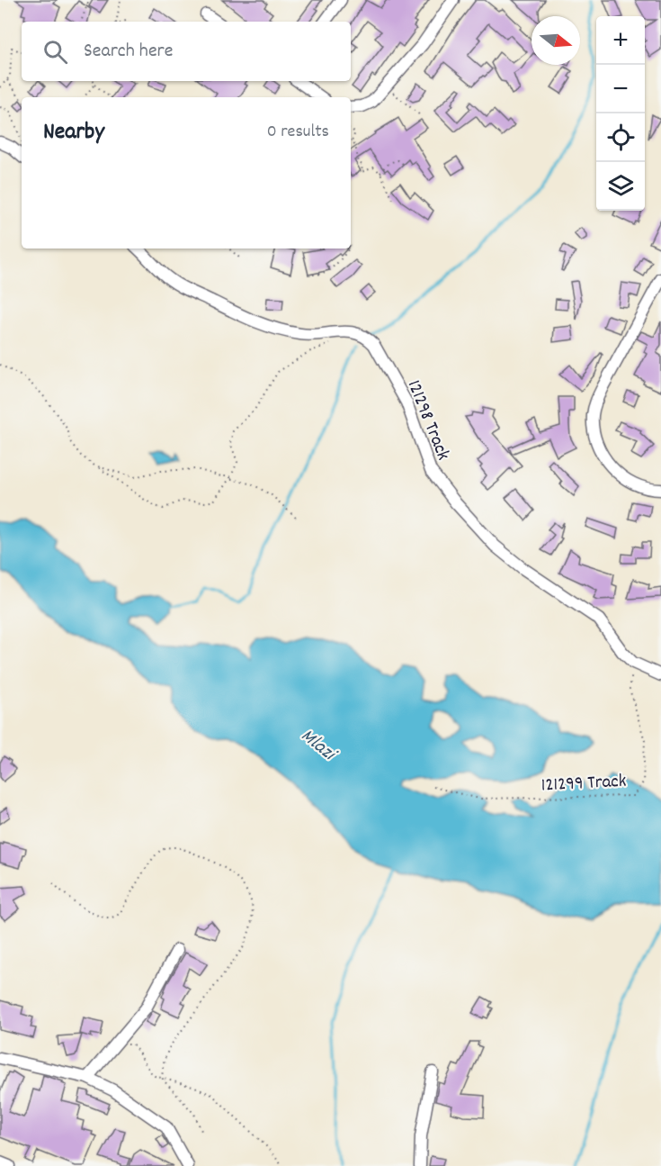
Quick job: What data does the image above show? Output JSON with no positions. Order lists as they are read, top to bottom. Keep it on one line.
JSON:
{"streets":{"street":["121298 Track"],"path":["121299 Track"]},"crossings":[["121298 Track","121299 Track"]],"water":["Mlazi"],"north":"right","page":{"map_buttons":["+","−"],"search":"Search here","heading":["Nearby","0 results"]}}
